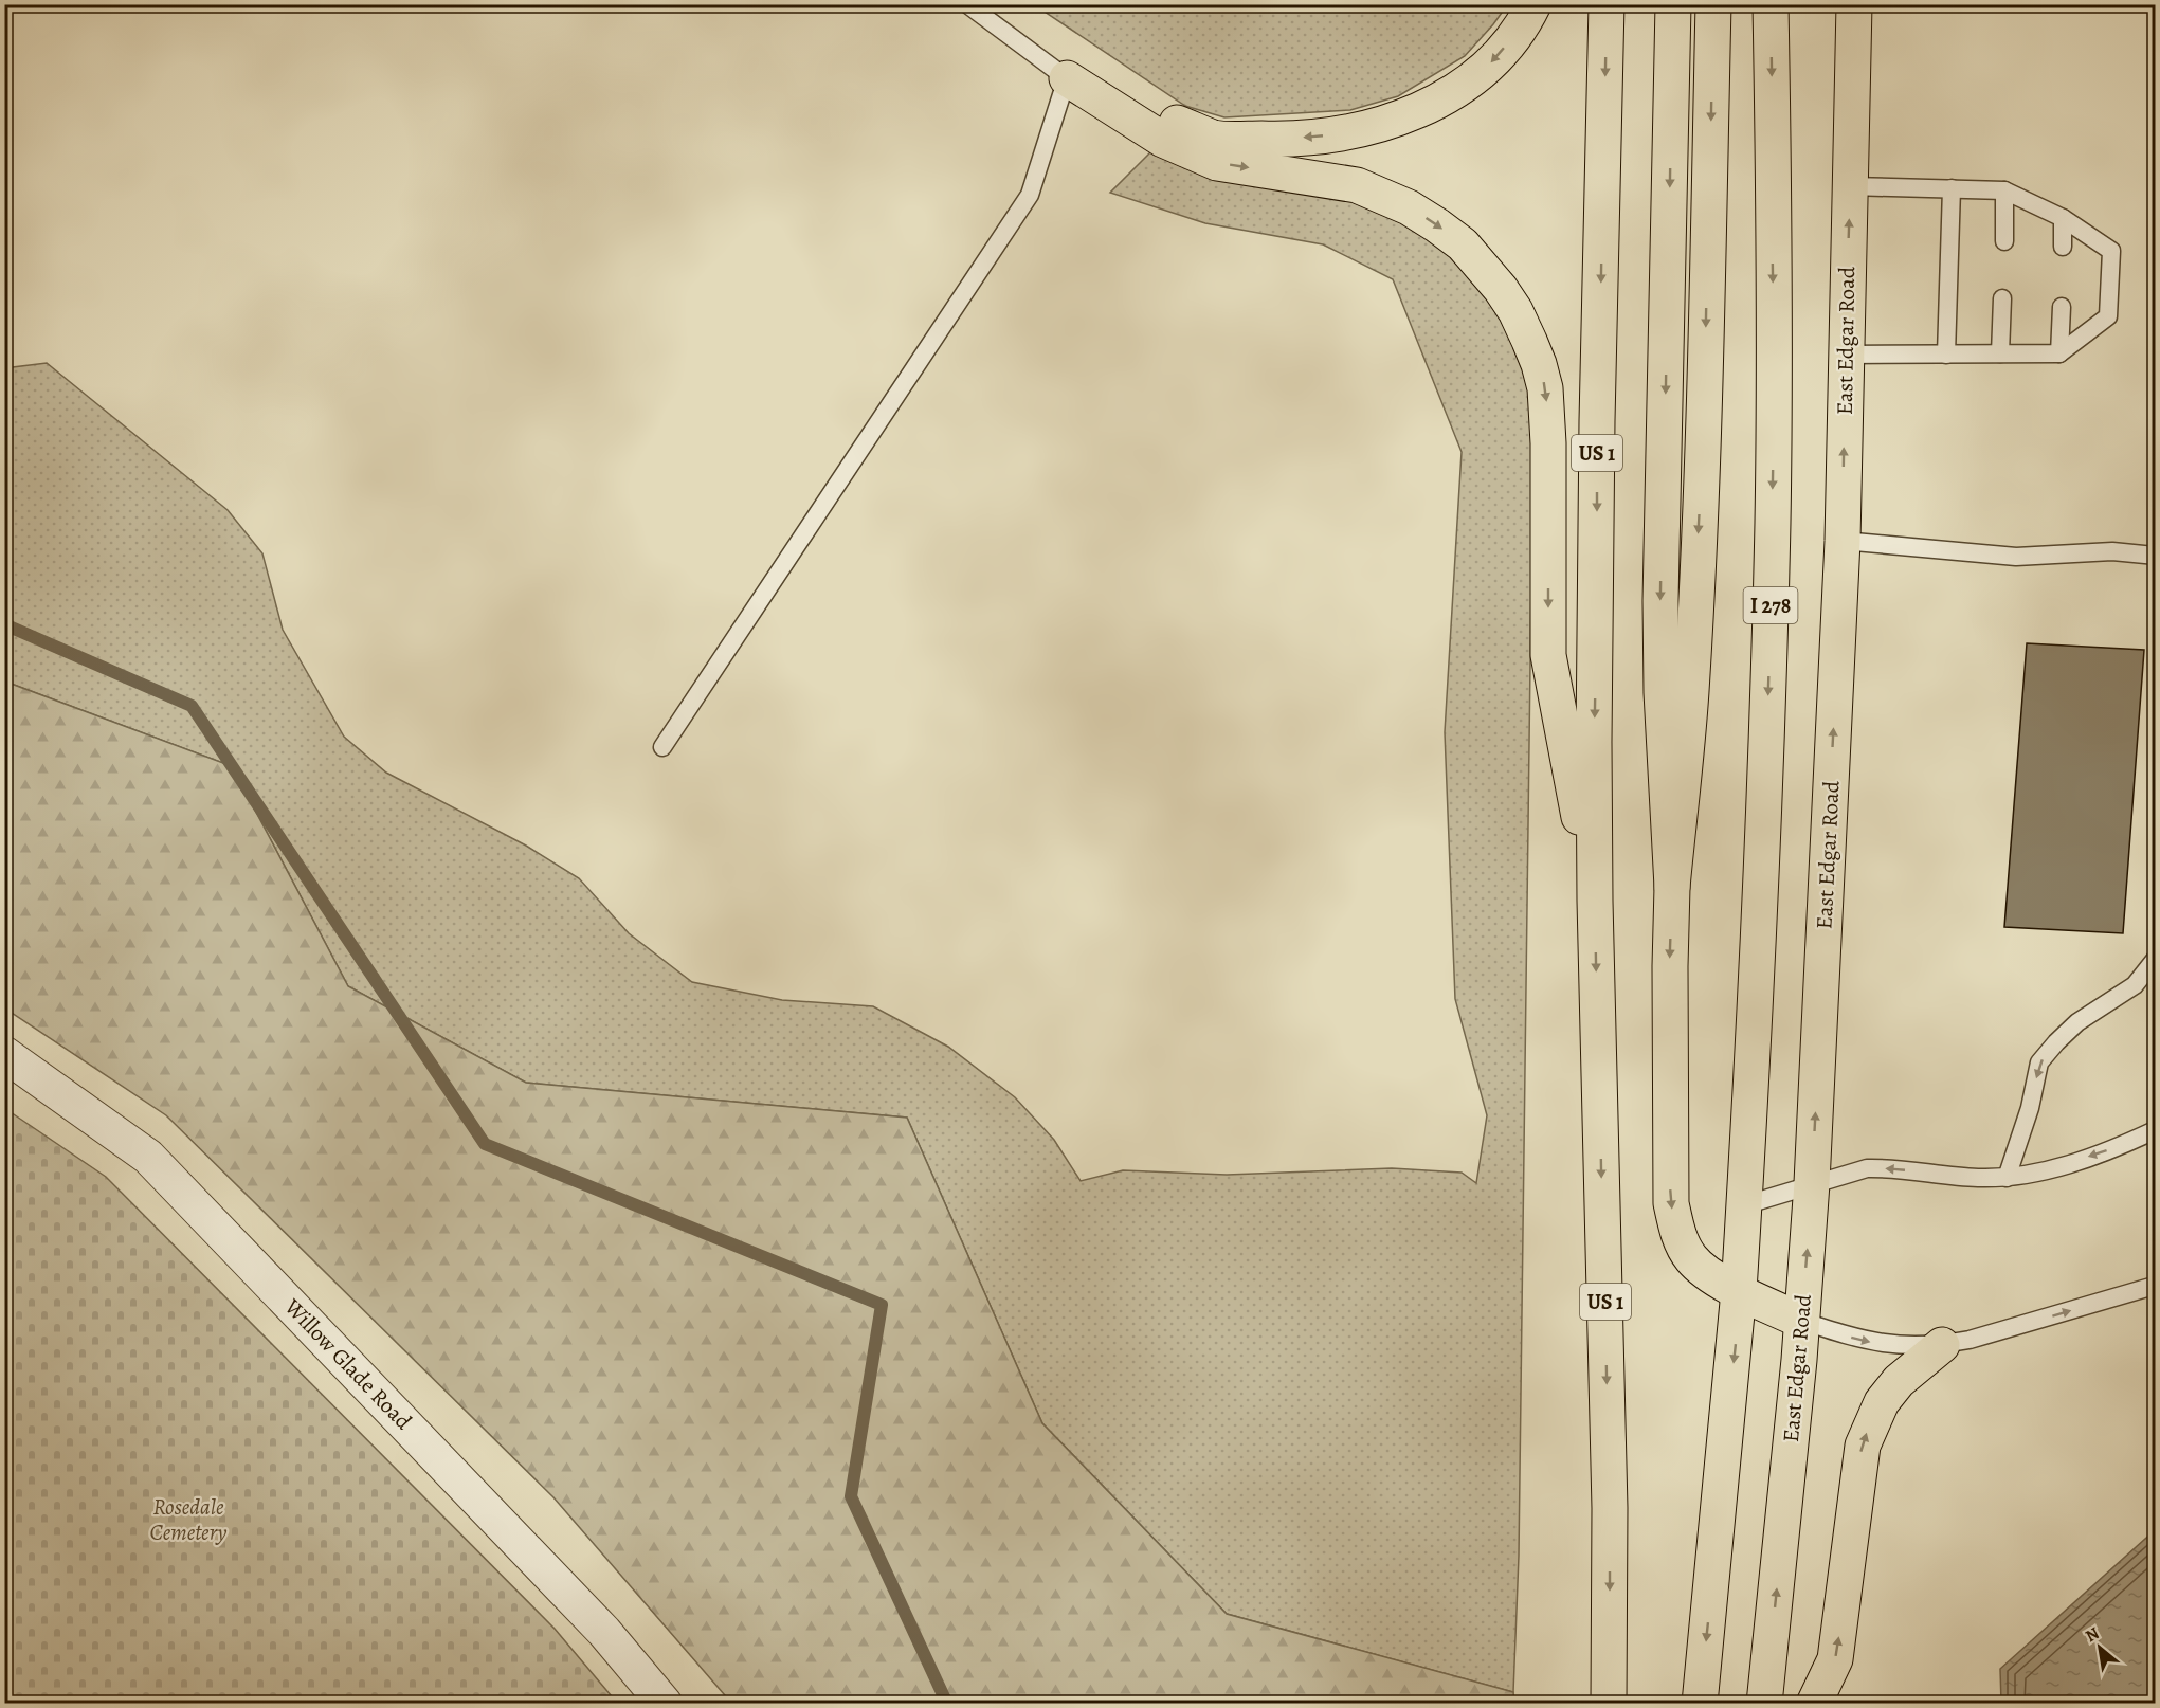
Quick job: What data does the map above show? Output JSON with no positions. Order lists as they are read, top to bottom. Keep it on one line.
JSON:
{"streets":{"highway":["East Edgar Road","US 1","I 278"],"street":["Willow Glade Road"]},"parks":["Rosedale Cemetery"],"north":"top left"}
